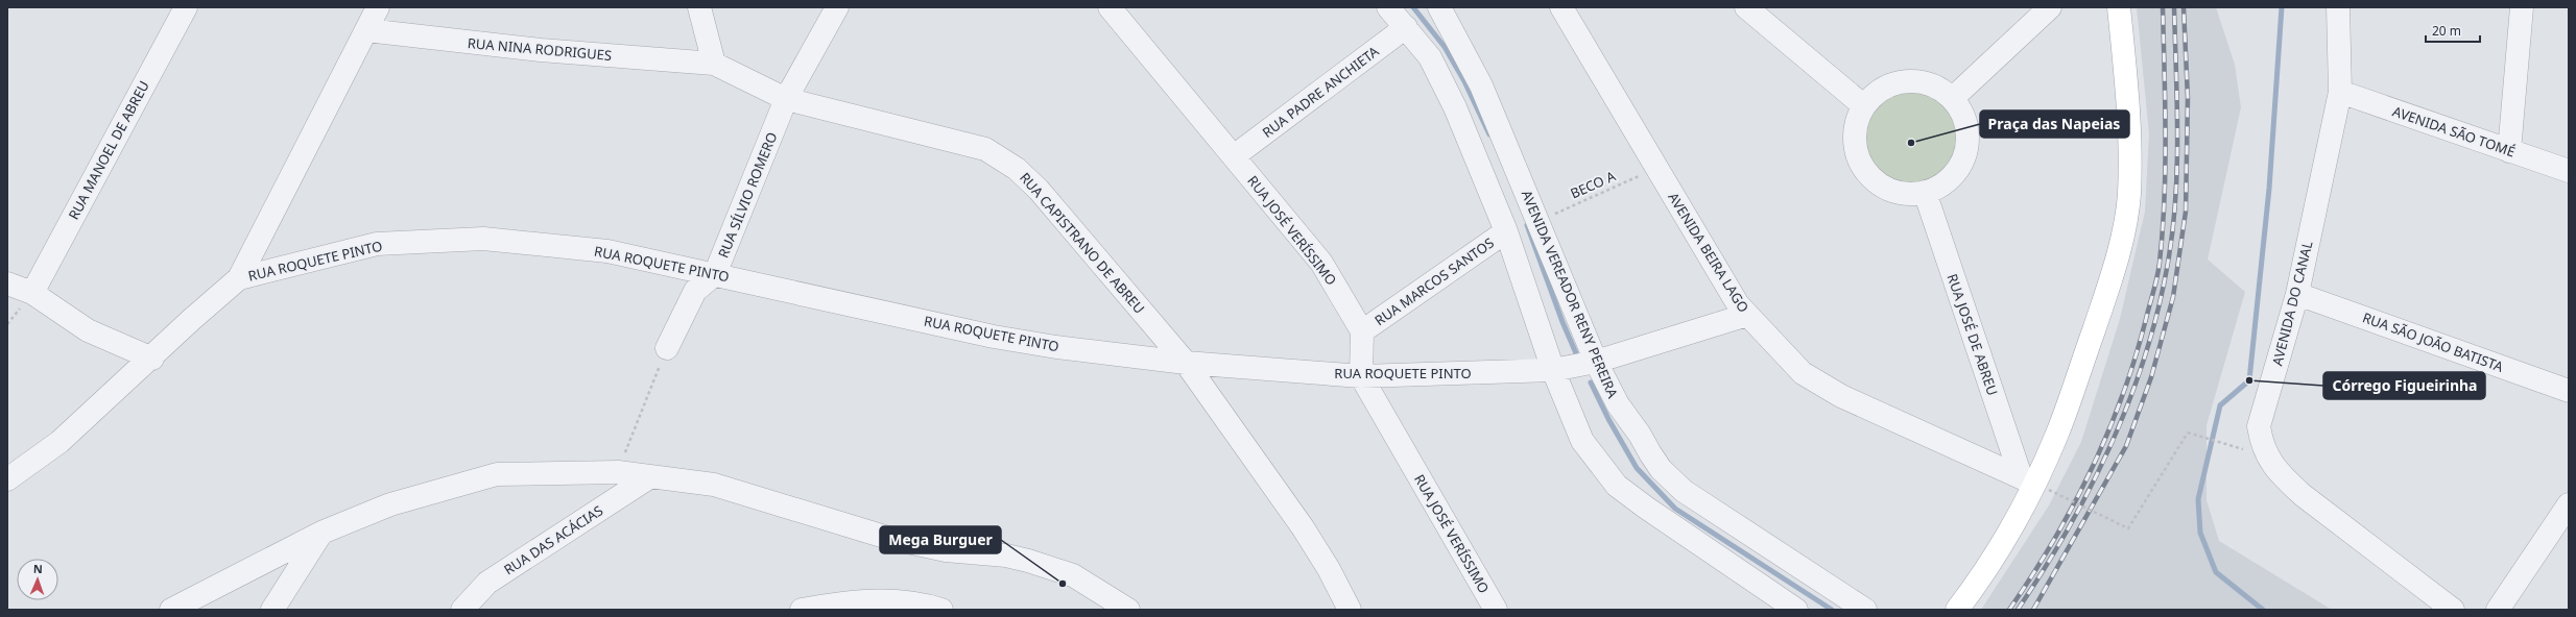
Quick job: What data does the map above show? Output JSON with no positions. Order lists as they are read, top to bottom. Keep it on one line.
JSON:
{"streets":{"street":["RUA NINA RODRIGUES","RUA PADRE ANCHIETA","AVENIDA SÃO TOMÉ","RUA MANOEL DE ABREU","RUA SÍLVIO ROMERO","RUA JOSÉ VERÍSSIMO","RUA CAPISTRANO DE ABREU","AVENIDA BEIRA LAGO","RUA ROQUETE PINTO","RUA MARCOS SANTOS","AVENIDA VEREADOR RENY PEREIRA","AVENIDA DO CANAL","RUA JOSÉ DE ABREU","RUA SÃO JOÃO BATISTA","RUA DAS ACÁCIAS"],"path":["BECO A"]},"crossings":[["RUA NINA RODRIGUES","RUA CAPISTRANO DE ABREU"],["RUA PADRE ANCHIETA","RUA JOSÉ VERÍSSIMO"],["AVENIDA SÃO TOMÉ","AVENIDA DO CANAL"],["BECO A","AVENIDA BEIRA LAGO"],["BECO A","AVENIDA VEREADOR RENY PEREIRA"],["RUA SÍLVIO ROMERO","RUA CAPISTRANO DE ABREU"],["RUA SÍLVIO ROMERO","RUA ROQUETE PINTO"],["RUA JOSÉ VERÍSSIMO","RUA ROQUETE PINTO"],["RUA JOSÉ VERÍSSIMO","RUA MARCOS SANTOS"],["RUA CAPISTRANO DE ABREU","RUA ROQUETE PINTO"],["AVENIDA BEIRA LAGO","RUA ROQUETE PINTO"],["AVENIDA BEIRA LAGO","RUA JOSÉ DE ABREU"],["RUA ROQUETE PINTO","AVENIDA VEREADOR RENY PEREIRA"],["AVENIDA DO CANAL","RUA SÃO JOÃO BATISTA"]],"places":["Praça das Napeias","Córrego Figueirinha","Mega Burguer"],"scale_bar":"20 m","north":"top"}
